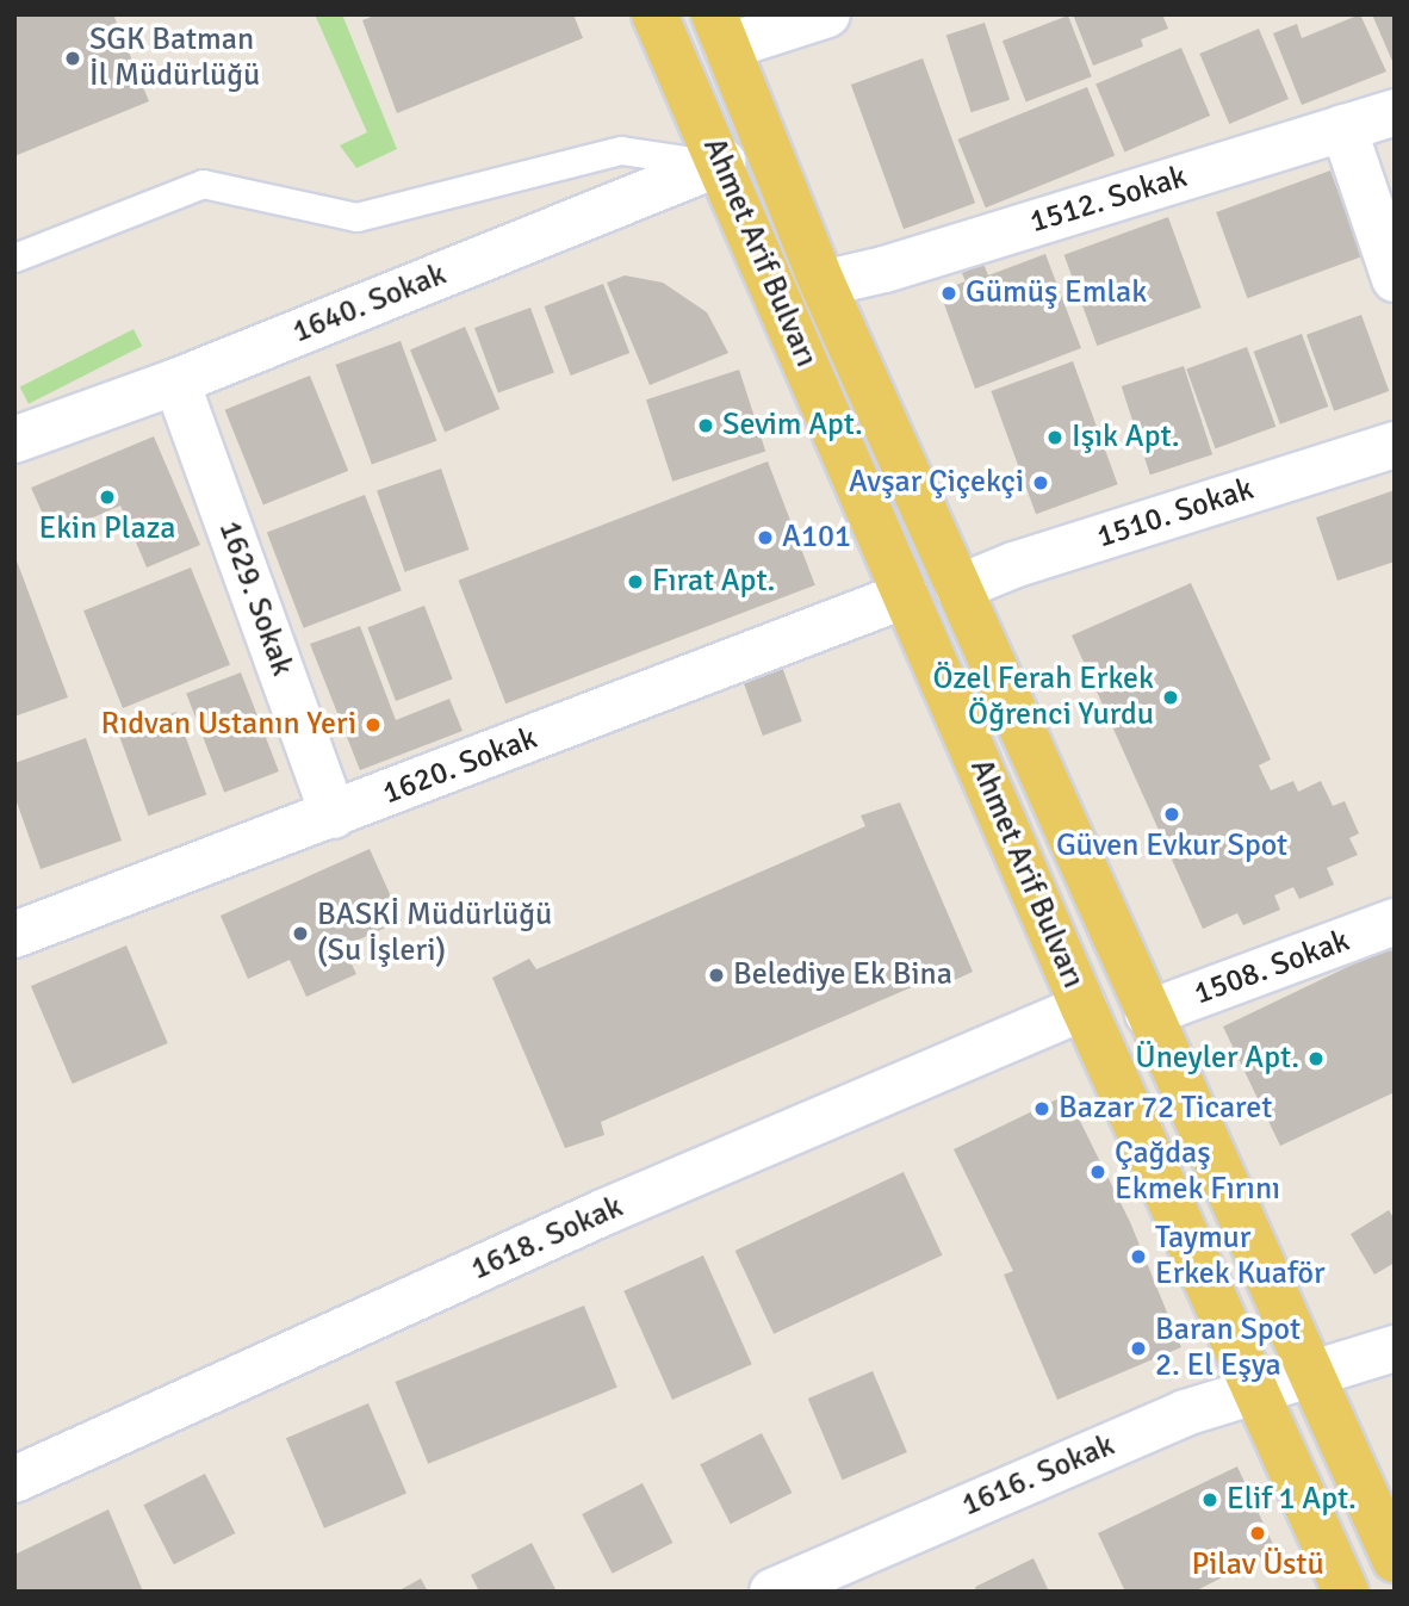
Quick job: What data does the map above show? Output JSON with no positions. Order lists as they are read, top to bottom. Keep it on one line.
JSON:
{"streets":{"main road":["Ahmet Arif Bulvarı"],"street":["1512. Sokak","1640. Sokak","1510. Sokak","1629. Sokak","1620. Sokak","1508. Sokak","1618. Sokak","1616. Sokak"]},"crossings":[["1512. Sokak","Ahmet Arif Bulvarı"],["Ahmet Arif Bulvarı","1640. Sokak"],["Ahmet Arif Bulvarı","1510. Sokak"],["Ahmet Arif Bulvarı","1620. Sokak"],["Ahmet Arif Bulvarı","1508. Sokak"],["Ahmet Arif Bulvarı","1618. Sokak"],["Ahmet Arif Bulvarı","1616. Sokak"],["1640. Sokak","1629. Sokak"],["1629. Sokak","1620. Sokak"]],"places":["SGK Batman İl Müdürlüğü","Gümüş Emlak","Sevim Apt.","Işık Apt.","Avşar Çiçekçi","Ekin Plaza","A101","Fırat Apt.","Özel Ferah Erkek Öğrenci Yurdu","Rıdvan Ustanın Yeri","Güven Evkur Spot","BASKİ Müdürlüğü (Su İşleri)","Belediye Ek Bina","Üneyler Apt.","Bazar 72 Ticaret","Çağdaş Ekmek Fırını","Taymur Erkek Kuaför","Baran Spot 2. El Eşya","Elif 1 Apt.","Pilav Üstü"]}
